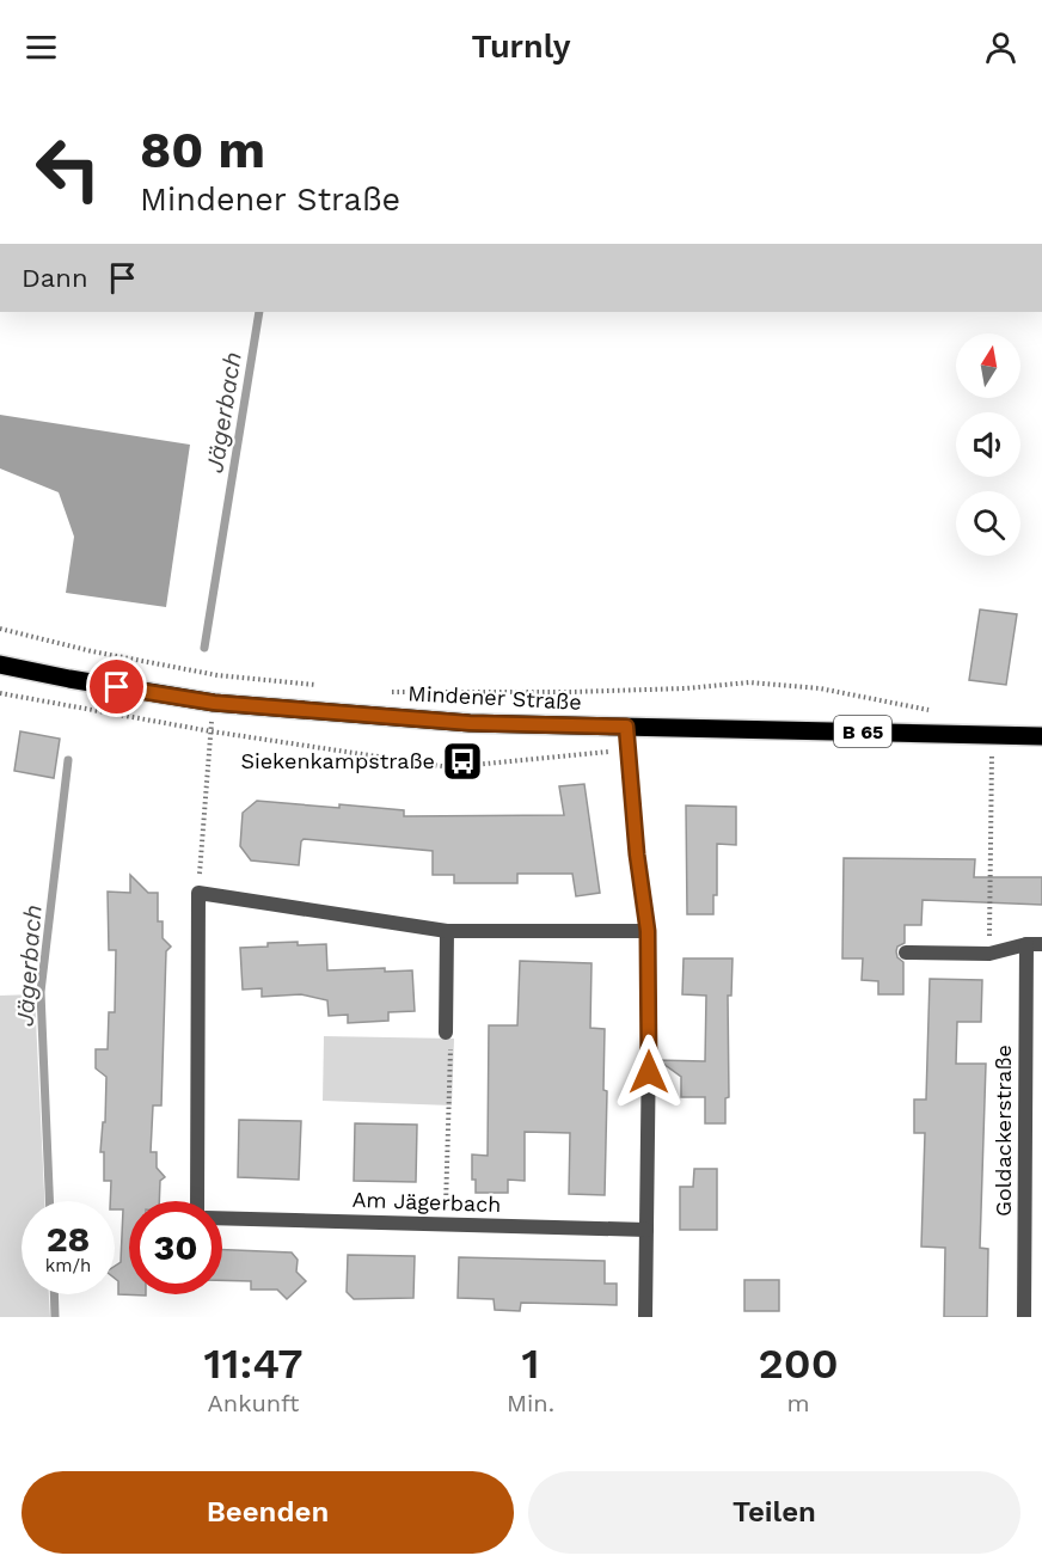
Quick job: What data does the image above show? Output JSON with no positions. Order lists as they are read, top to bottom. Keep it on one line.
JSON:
{"streets":{"main road":["Mindener Straße","B 65"],"street":["Goldackerstraße","Am Jägerbach"]},"crossings":[["Mindener Straße","B 65"]],"water":["Jägerbach"],"places":{"bus stop":["Siekenkampstraße"]},"north":"top","page":{"header":"Turnly","turn":["80 m","Mindener Straße"],"then":"Dann","speed":"28 km/h","limit":"30","eta":["11:47","Ankunft","1","Min.","200","m"],"buttons":["Beenden","Teilen"]}}
